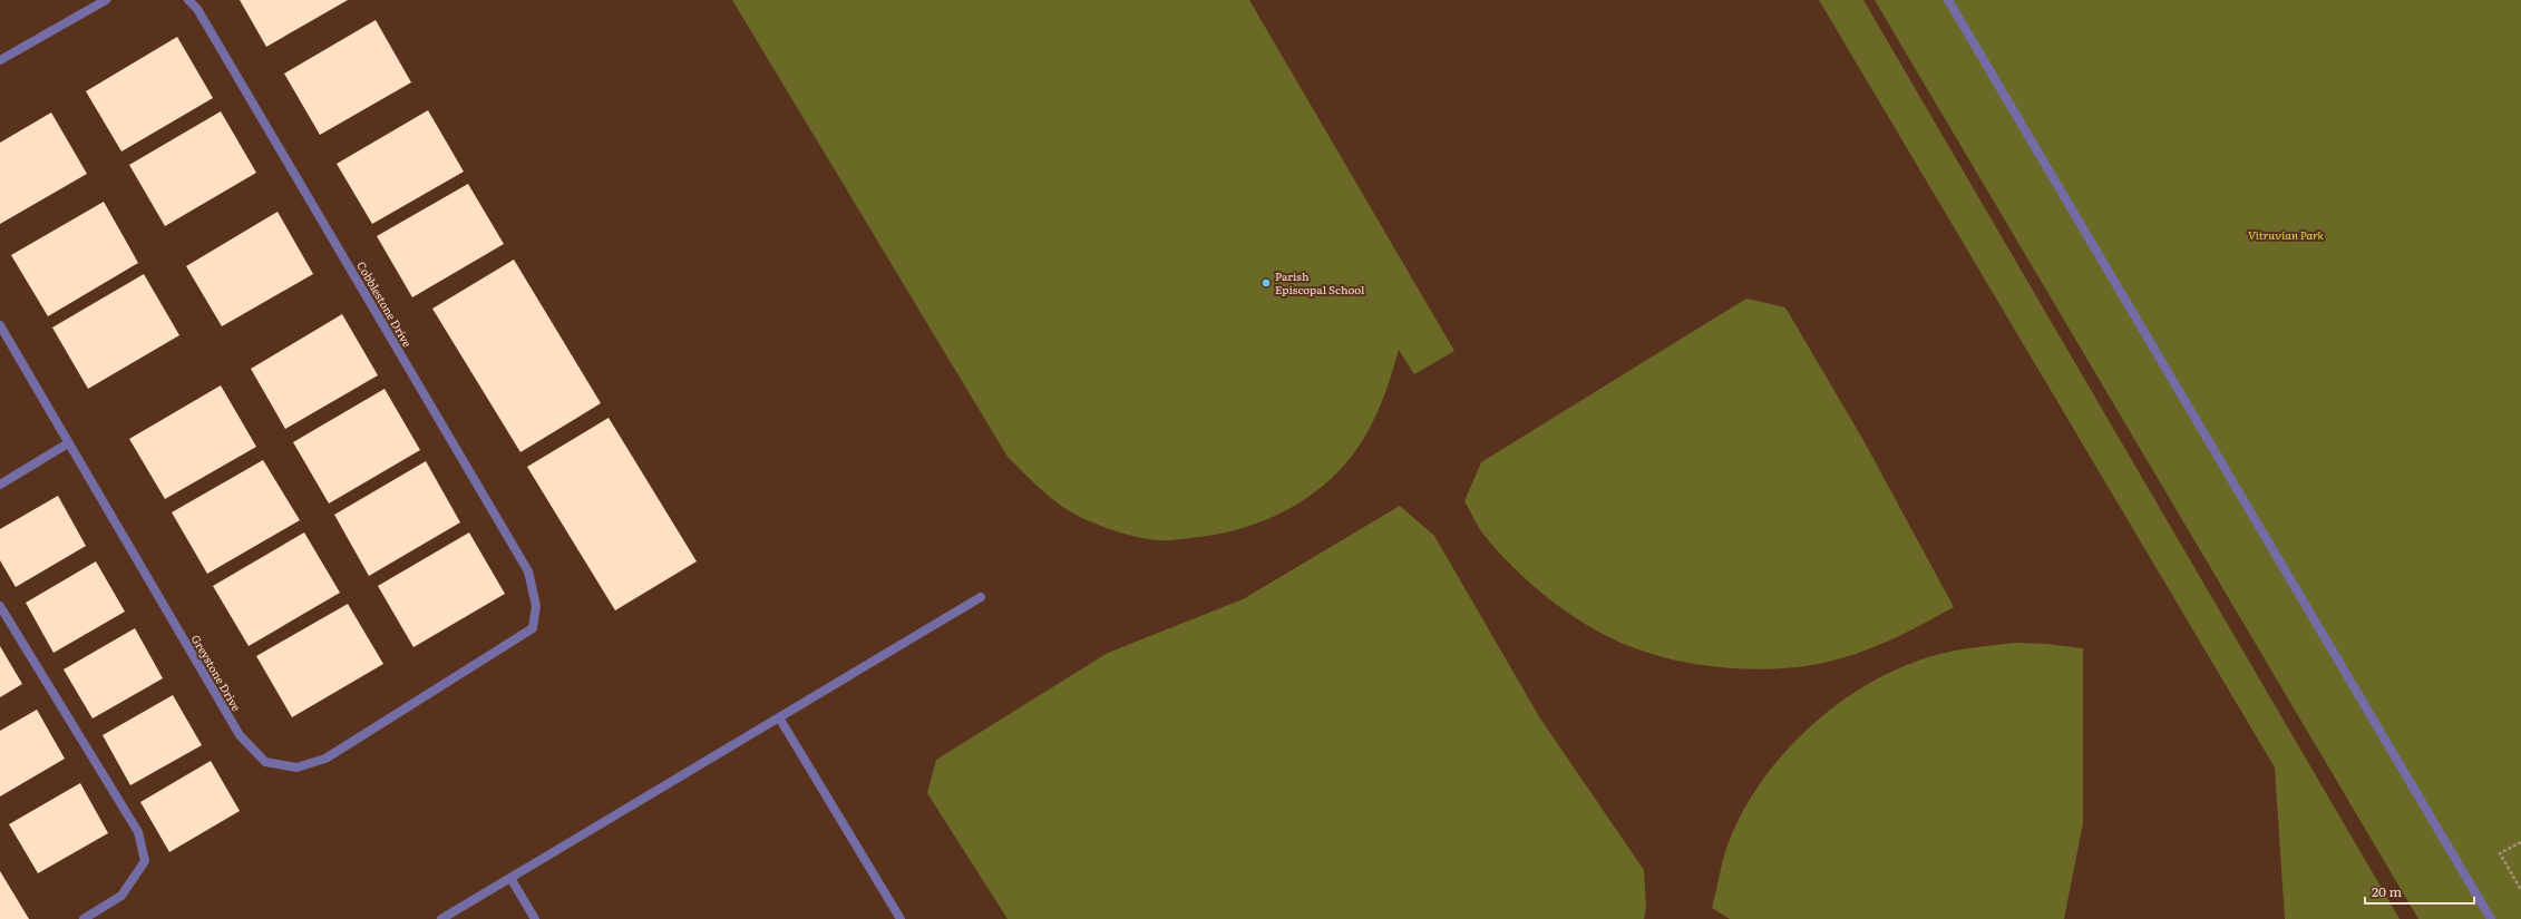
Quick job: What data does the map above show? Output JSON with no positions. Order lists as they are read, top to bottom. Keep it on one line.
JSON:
{"streets":{"street":["Cobblestone Drive","Greystone Drive"]},"crossings":[["Cobblestone Drive","Greystone Drive"]],"parks":["Vitruvian Park"],"places":["Parish Episcopal School"],"scale_bar":"20 m"}
